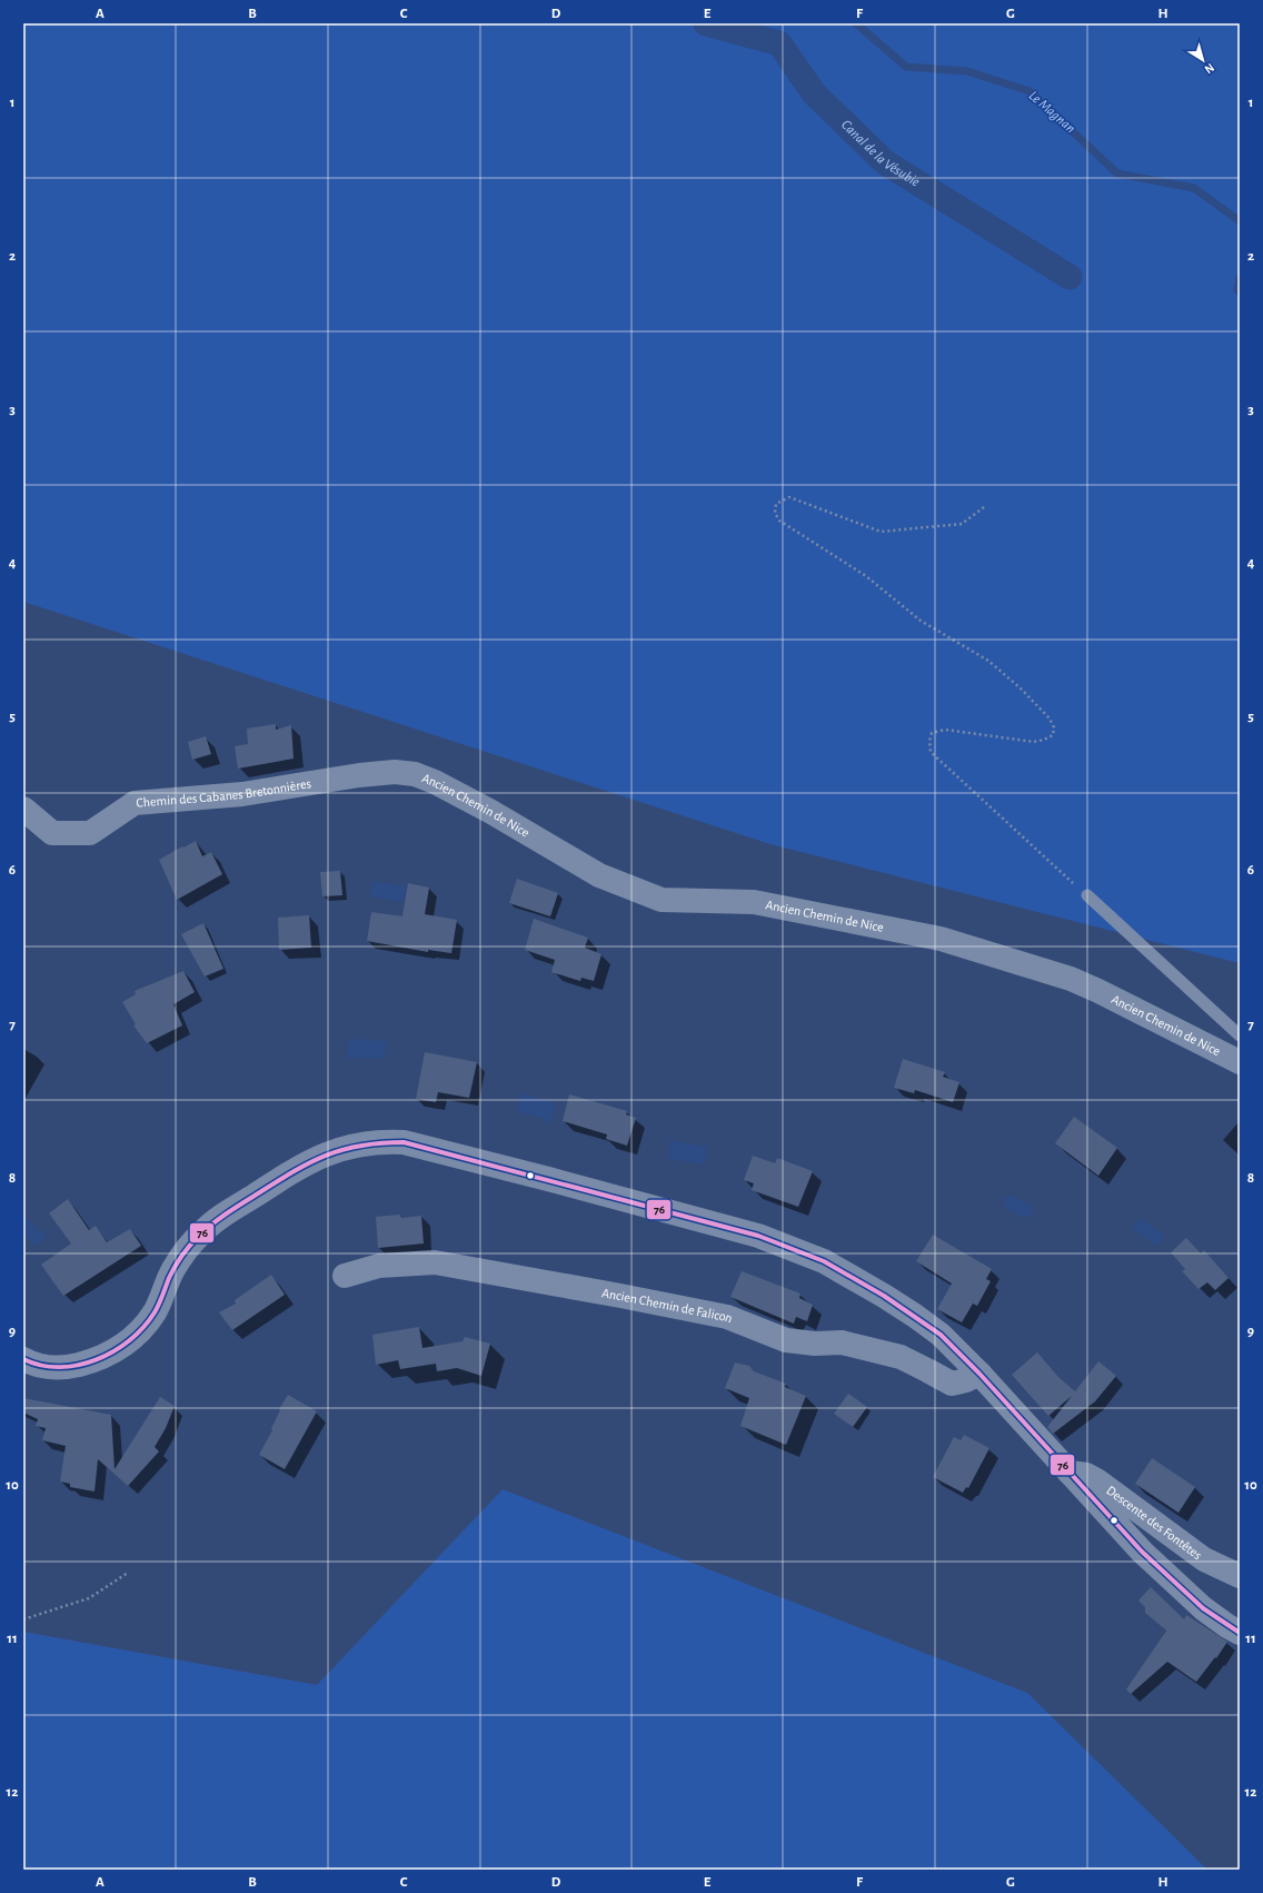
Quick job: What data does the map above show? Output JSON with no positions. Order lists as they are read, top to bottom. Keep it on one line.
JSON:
{"streets":{"street":["Chemin des Cabanes Bretonnières","Ancien Chemin de Nice","Ancien Chemin de Falicon","Descente des Fontêtes"]},"crossings":[["Chemin des Cabanes Bretonnières","Ancien Chemin de Nice"]],"water":["Le Magnan","Canal de la Vésubie"],"lines":["transit line 76"],"north":"bottom right","grid":{"columns":["A","B","C","D","E","F","G","H"],"rows":["1","2","3","4","5","6","7","8","9","10","11","12"]}}
